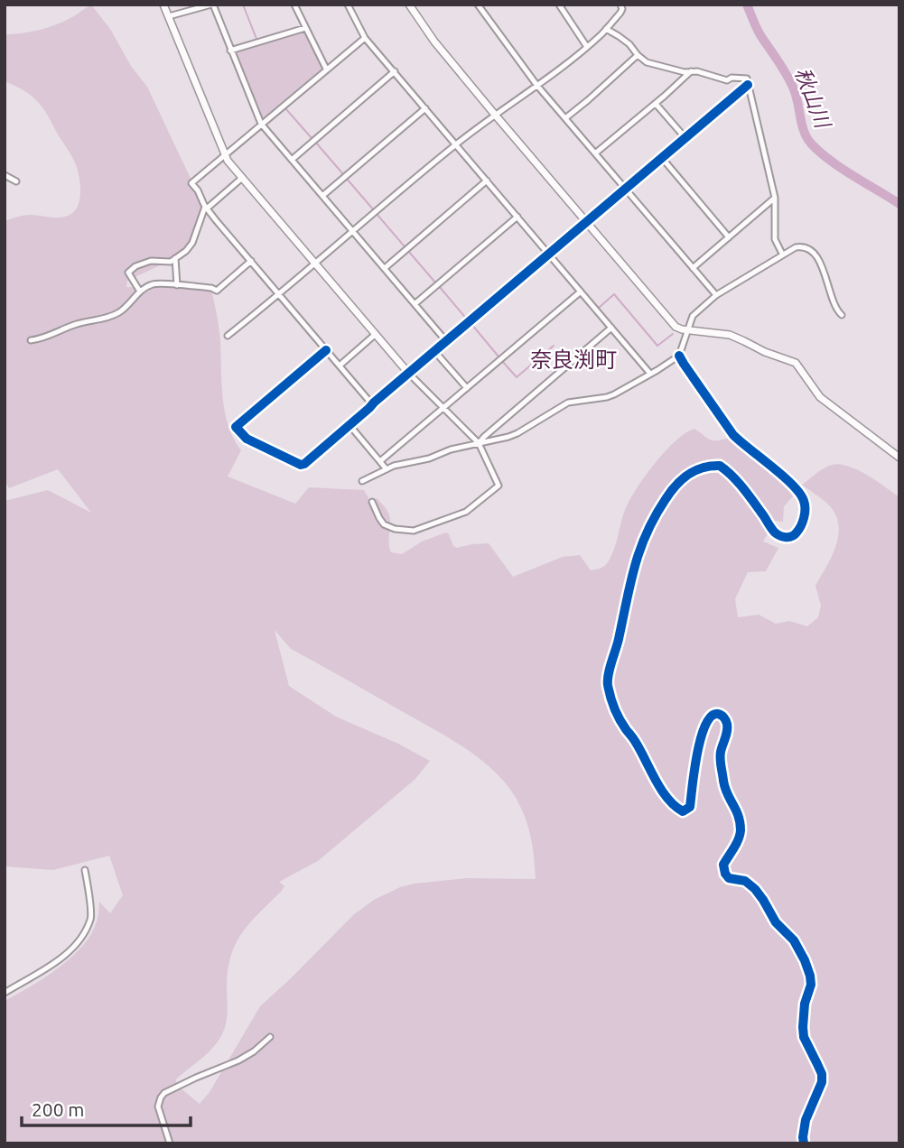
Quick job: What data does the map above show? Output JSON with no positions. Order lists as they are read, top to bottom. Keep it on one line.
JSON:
{"districts":["奈良渕町"],"water":["秋山川"],"scale_bar":"200 m"}
